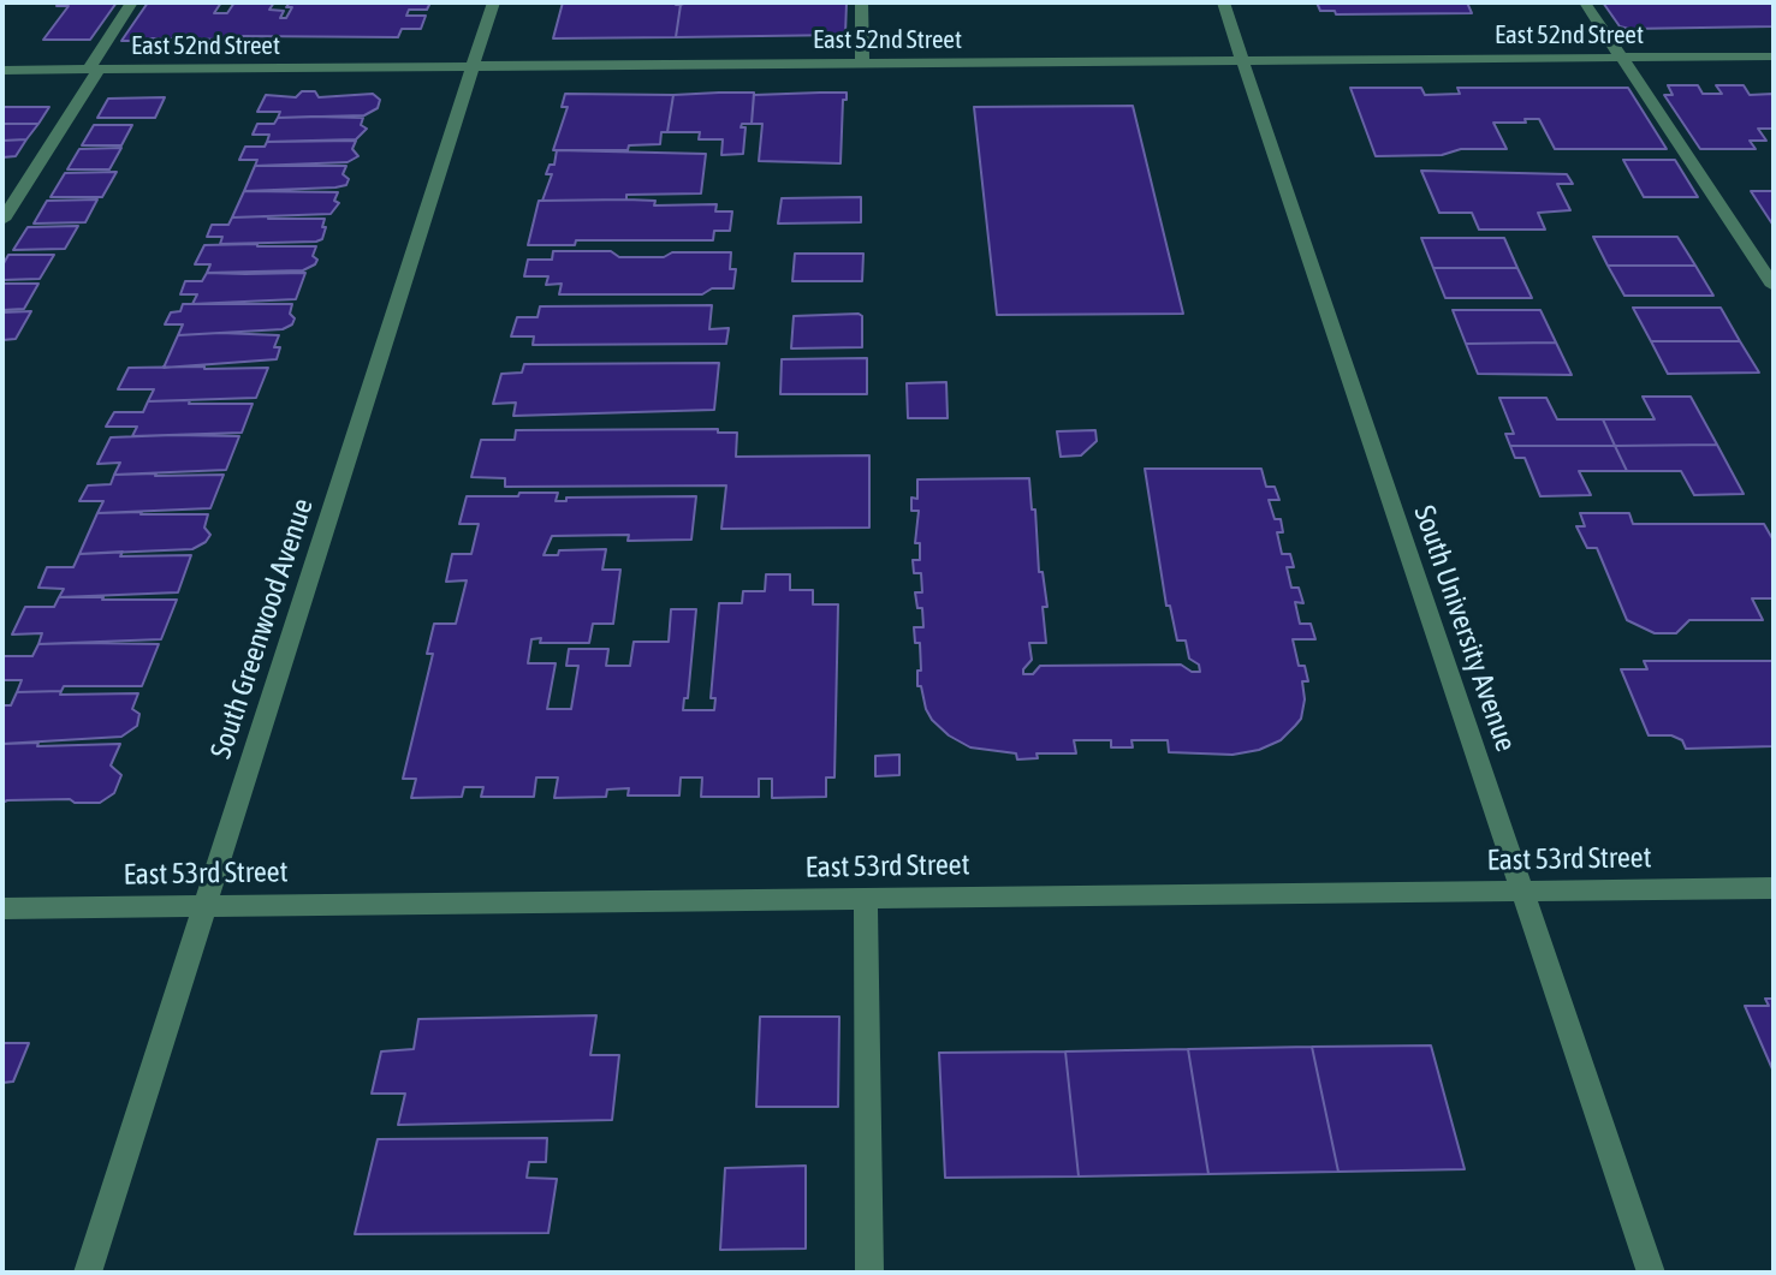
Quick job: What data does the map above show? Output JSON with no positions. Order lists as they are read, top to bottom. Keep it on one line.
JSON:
{"streets":{"street":["East 52nd Street","South Greenwood Avenue","South University Avenue","East 53rd Street"]},"crossings":[["East 52nd Street","South Greenwood Avenue"],["East 52nd Street","South University Avenue"],["South Greenwood Avenue","East 53rd Street"],["South University Avenue","East 53rd Street"]]}
